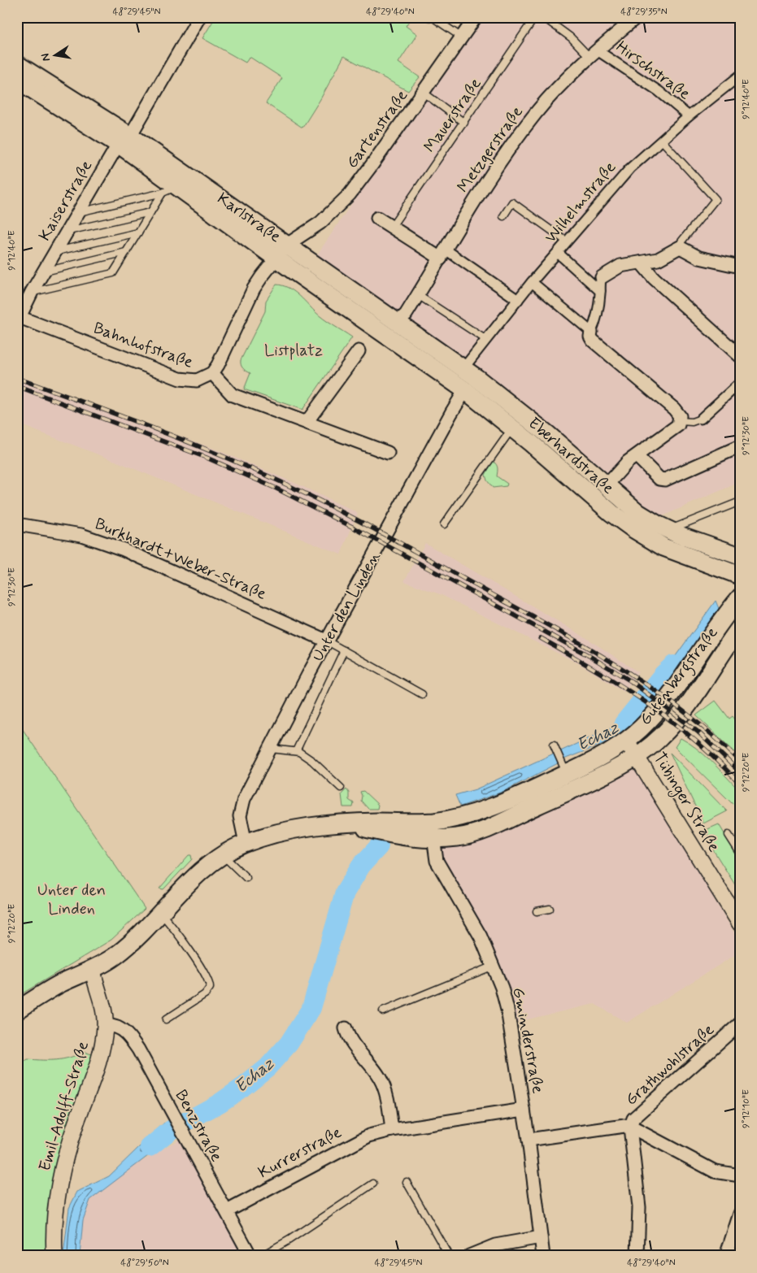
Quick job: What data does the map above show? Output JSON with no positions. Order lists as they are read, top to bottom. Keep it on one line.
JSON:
{"streets":{"main road":["Karlstraße","Eberhardstraße","Gutenbergstraße"],"street":["Hirschstraße","Gartenstraße","Metzgerstraße","Kaiserstraße","Wilhelmstraße","Bahnhofstraße","Burkhardt+Weber-Straße","Unter den Linden","Tübinger Straße","Gminderstraße","Grathwohlstraße","Emil-Adolff-Straße","Benzstraße","Kurrerstraße"],"lane":["Mauerstraße"]},"crossings":[["Hirschstraße","Metzgerstraße"],["Hirschstraße","Wilhelmstraße"],["Gartenstraße","Karlstraße"],["Metzgerstraße","Karlstraße"],["Kaiserstraße","Karlstraße"],["Kaiserstraße","Bahnhofstraße"],["Wilhelmstraße","Karlstraße"],["Wilhelmstraße","Eberhardstraße"],["Wilhelmstraße","Unter den Linden"],["Karlstraße","Eberhardstraße"],["Karlstraße","Unter den Linden"],["Eberhardstraße","Unter den Linden"],["Burkhardt+Weber-Straße","Unter den Linden"],["Gutenbergstraße","Tübinger Straße"],["Gutenbergstraße","Gminderstraße"],["Gminderstraße","Kurrerstraße"],["Emil-Adolff-Straße","Benzstraße"],["Benzstraße","Kurrerstraße"]],"water":["Echaz"],"parks":["Listplatz","Unter den Linden"],"north":"left","coordinates":["48°29'45\"N","48°29'40\"N","48°29'35\"N","9°12'40\"E","9°12'30\"E","9°12'20\"E","9°12'10\"E","48°29'50\"N"]}
